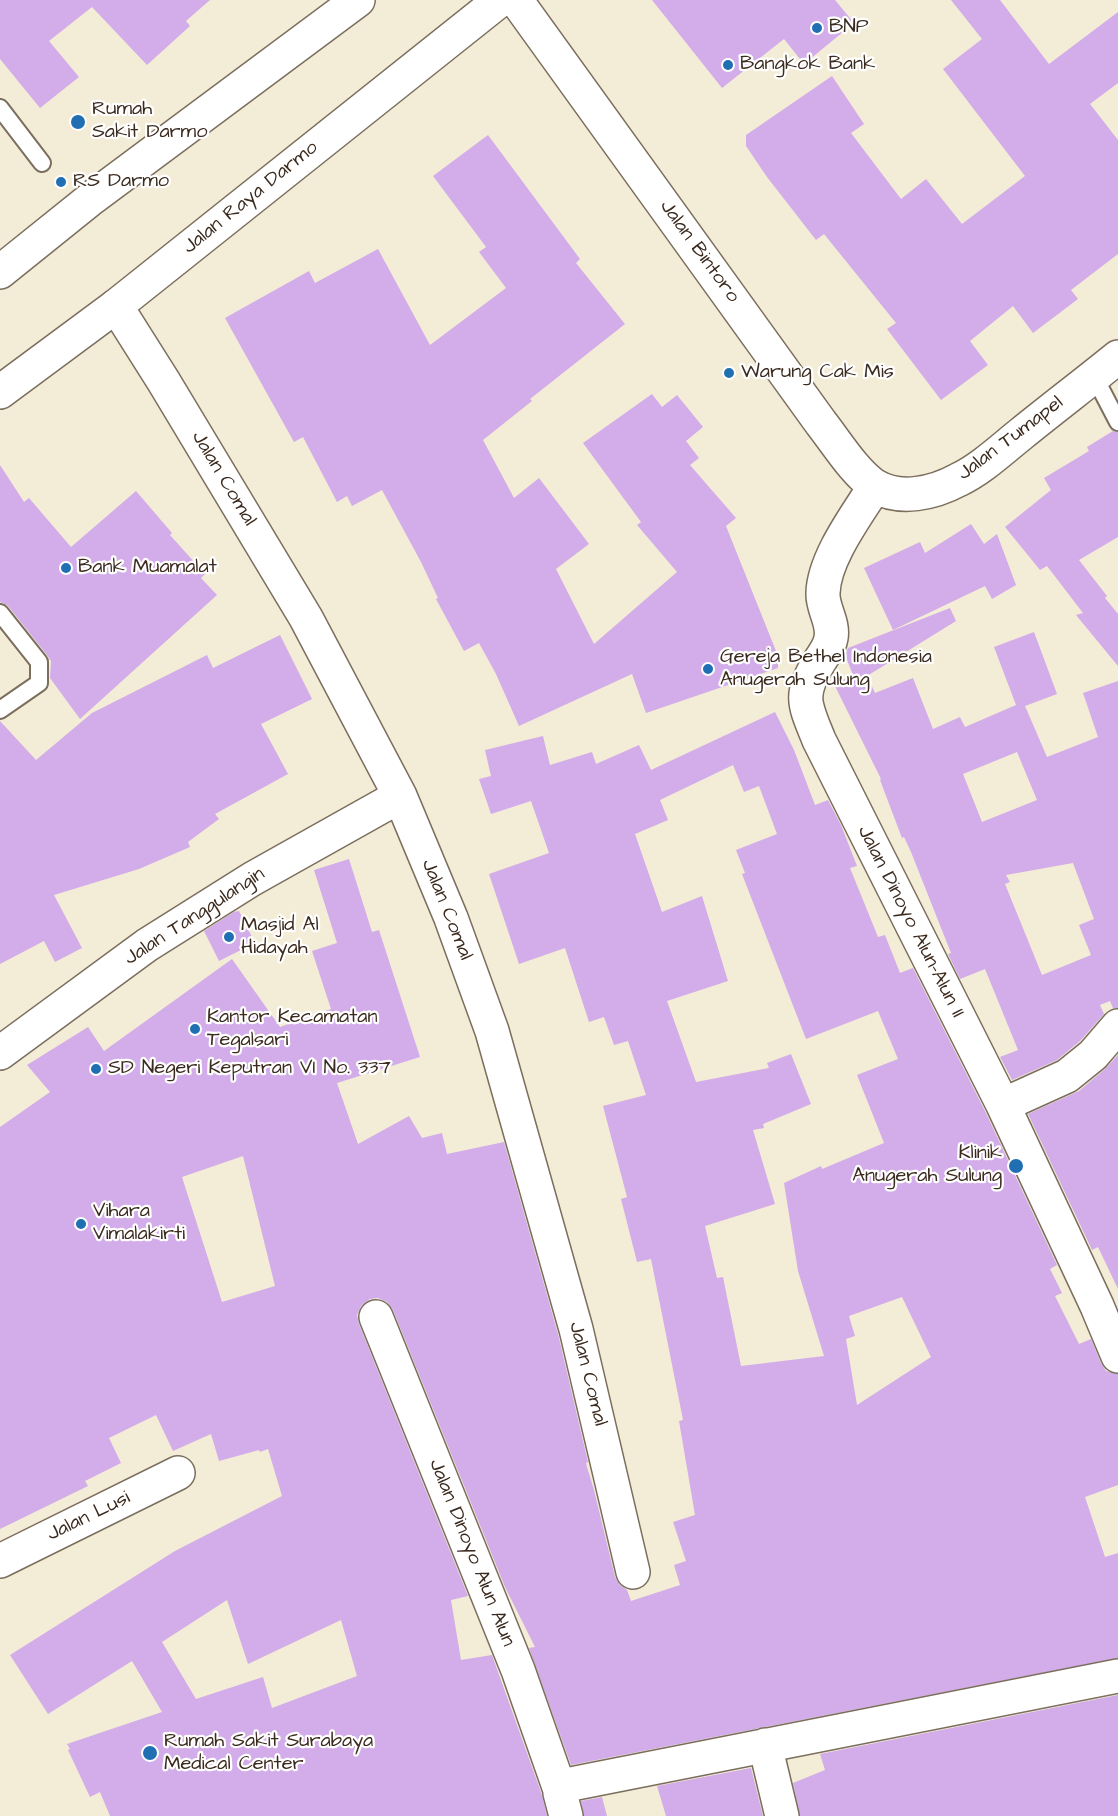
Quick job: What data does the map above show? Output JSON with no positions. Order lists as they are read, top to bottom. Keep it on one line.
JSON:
{"streets":{"street":["Jalan Raya Darmo","Jalan Bintoro","Jalan Tumapel","Jalan Comal","Jalan Tanggulangin","Jalan Dinoyo Alun-Alun II","Jalan Lusi","Jalan Dinoyo Alun Alun"]},"crossings":[["Jalan Raya Darmo","Jalan Comal"],["Jalan Bintoro","Jalan Tumapel"],["Jalan Bintoro","Jalan Dinoyo Alun-Alun II"],["Jalan Tumapel","Jalan Dinoyo Alun-Alun II"],["Jalan Comal","Jalan Tanggulangin"]],"places":["BNP","Bangkok Bank","Rumah Sakit Darmo","RS Darmo","Warung Cak Mis","Bank Muamalat","Gereja Bethel Indonesia Anugerah Sulung","Masjid Al Hidayah","Kantor Kecamatan Tegalsari","SD Negeri Keputran VI No. 337","Klinik Anugerah Sulung","Vihara Vimalakirti","Rumah Sakit Surabaya Medical Center"]}
